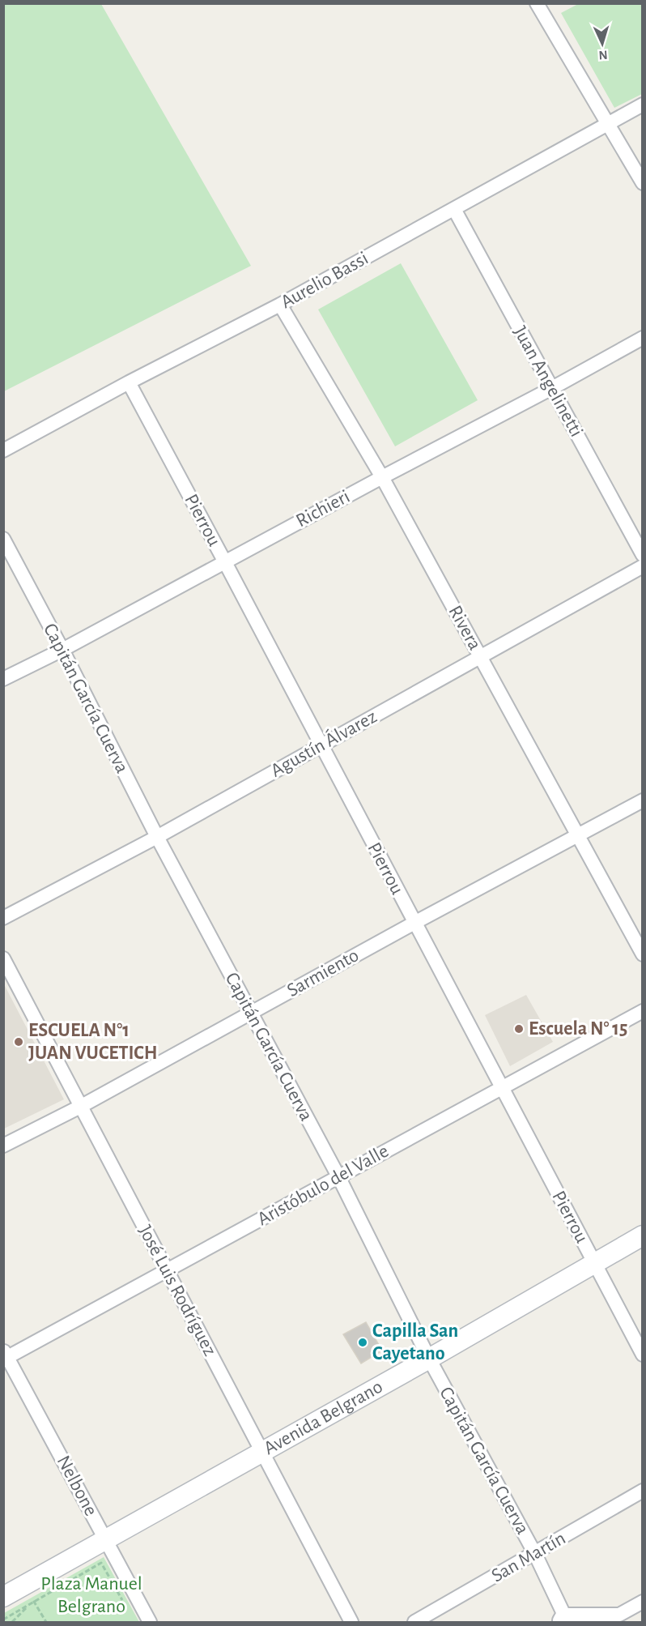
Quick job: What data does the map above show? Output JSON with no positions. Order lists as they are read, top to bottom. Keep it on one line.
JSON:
{"streets":{"main road":["Avenida Belgrano"],"street":["Aurelio Bassi","Juan Angelinetti","Richieri","Pierrou","Rivera","Capitán García Cuerva","Agustín Álvarez","Sarmiento","Aristóbulo del Valle","José Luis Rodríguez","Nelbone","San Martín"]},"crossings":[["Aurelio Bassi","Juan Angelinetti"],["Aurelio Bassi","Pierrou"],["Aurelio Bassi","Rivera"],["Juan Angelinetti","Richieri"],["Richieri","Pierrou"],["Richieri","Rivera"],["Richieri","Capitán García Cuerva"],["Pierrou","Agustín Álvarez"],["Pierrou","Sarmiento"],["Pierrou","Aristóbulo del Valle"],["Pierrou","Avenida Belgrano"],["Rivera","Agustín Álvarez"],["Rivera","Sarmiento"],["Capitán García Cuerva","Agustín Álvarez"],["Capitán García Cuerva","Sarmiento"],["Capitán García Cuerva","Aristóbulo del Valle"],["Capitán García Cuerva","Avenida Belgrano"],["Capitán García Cuerva","San Martín"],["Sarmiento","José Luis Rodríguez"],["Aristóbulo del Valle","José Luis Rodríguez"],["Aristóbulo del Valle","Nelbone"],["José Luis Rodríguez","Avenida Belgrano"],["Avenida Belgrano","Nelbone"]],"parks":["Plaza Manuel Belgrano"],"places":["Escuela N° 15","ESCUELA N°1 JUAN VUCETICH","Capilla San Cayetano"],"north":"bottom"}
